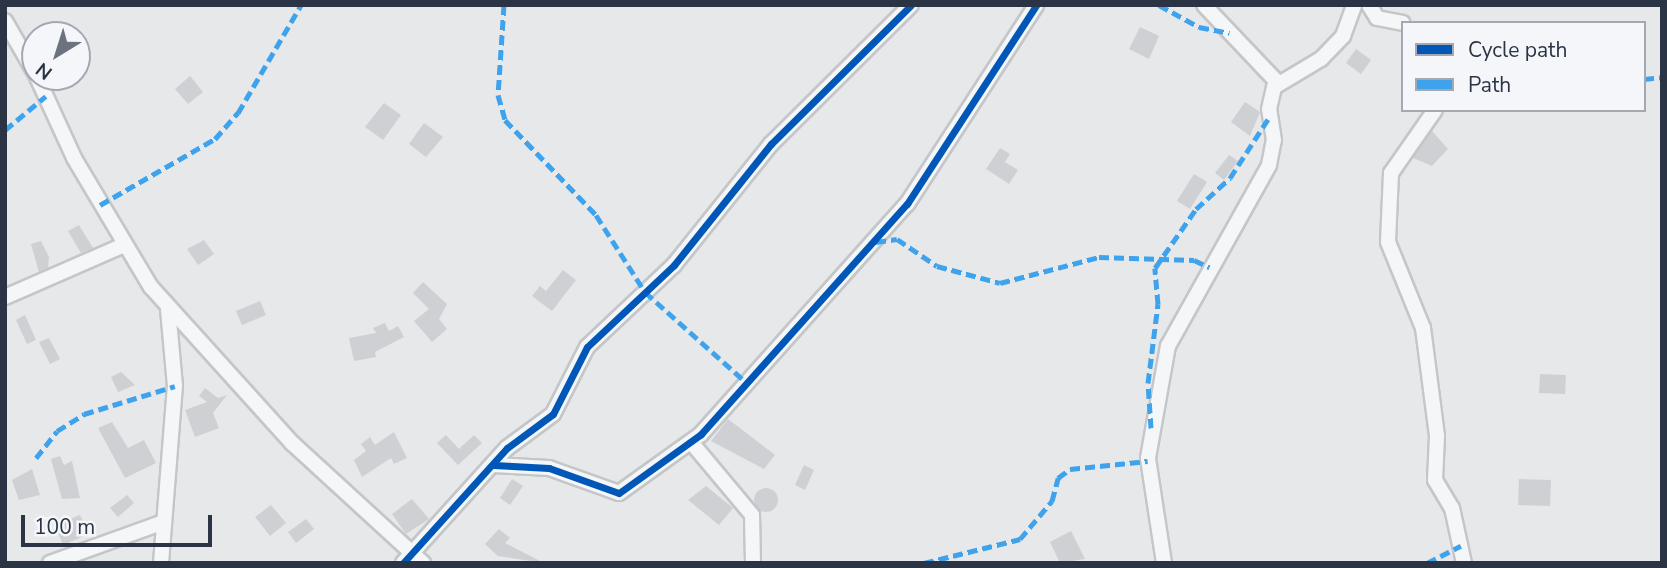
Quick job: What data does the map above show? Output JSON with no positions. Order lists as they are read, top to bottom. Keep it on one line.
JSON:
{"legend":["Cycle path","Path"],"scale_bar":"100 m","north":"bottom left"}
